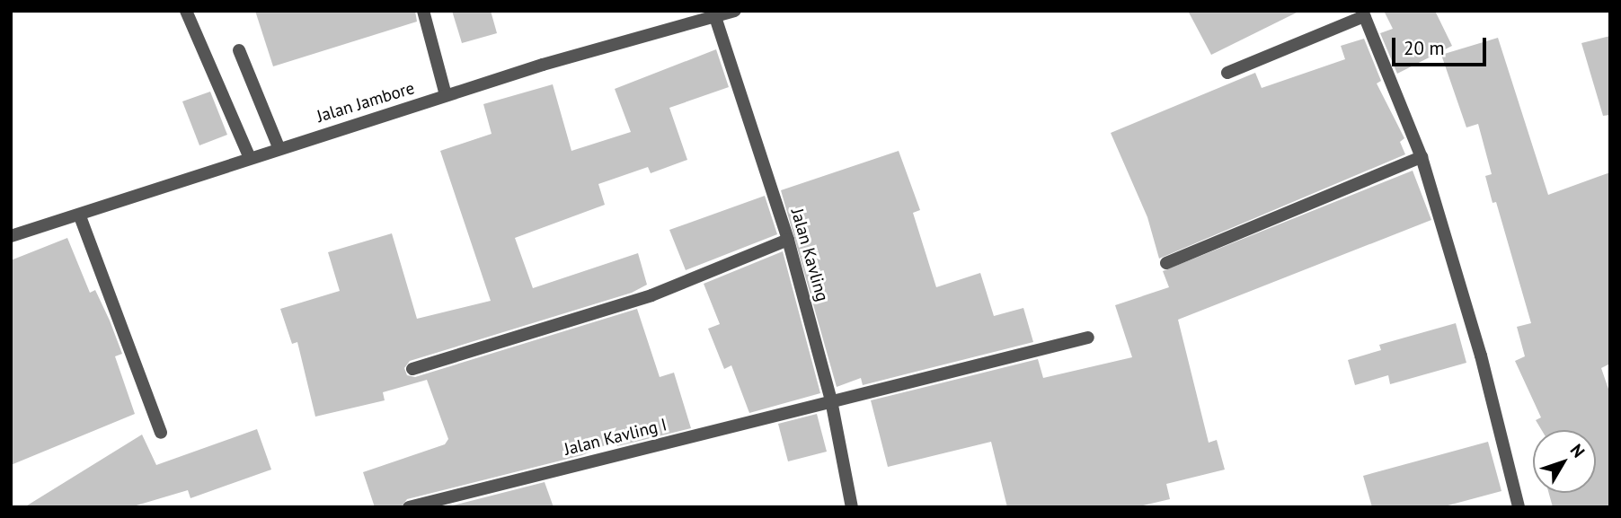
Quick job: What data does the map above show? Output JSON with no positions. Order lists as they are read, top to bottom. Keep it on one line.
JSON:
{"streets":{"street":["Jalan Jambore","Jalan Kavling","Jalan Kavling I"]},"crossings":[["Jalan Jambore","Jalan Kavling"],["Jalan Kavling","Jalan Kavling I"]],"scale_bar":"20 m","north":"top right"}
